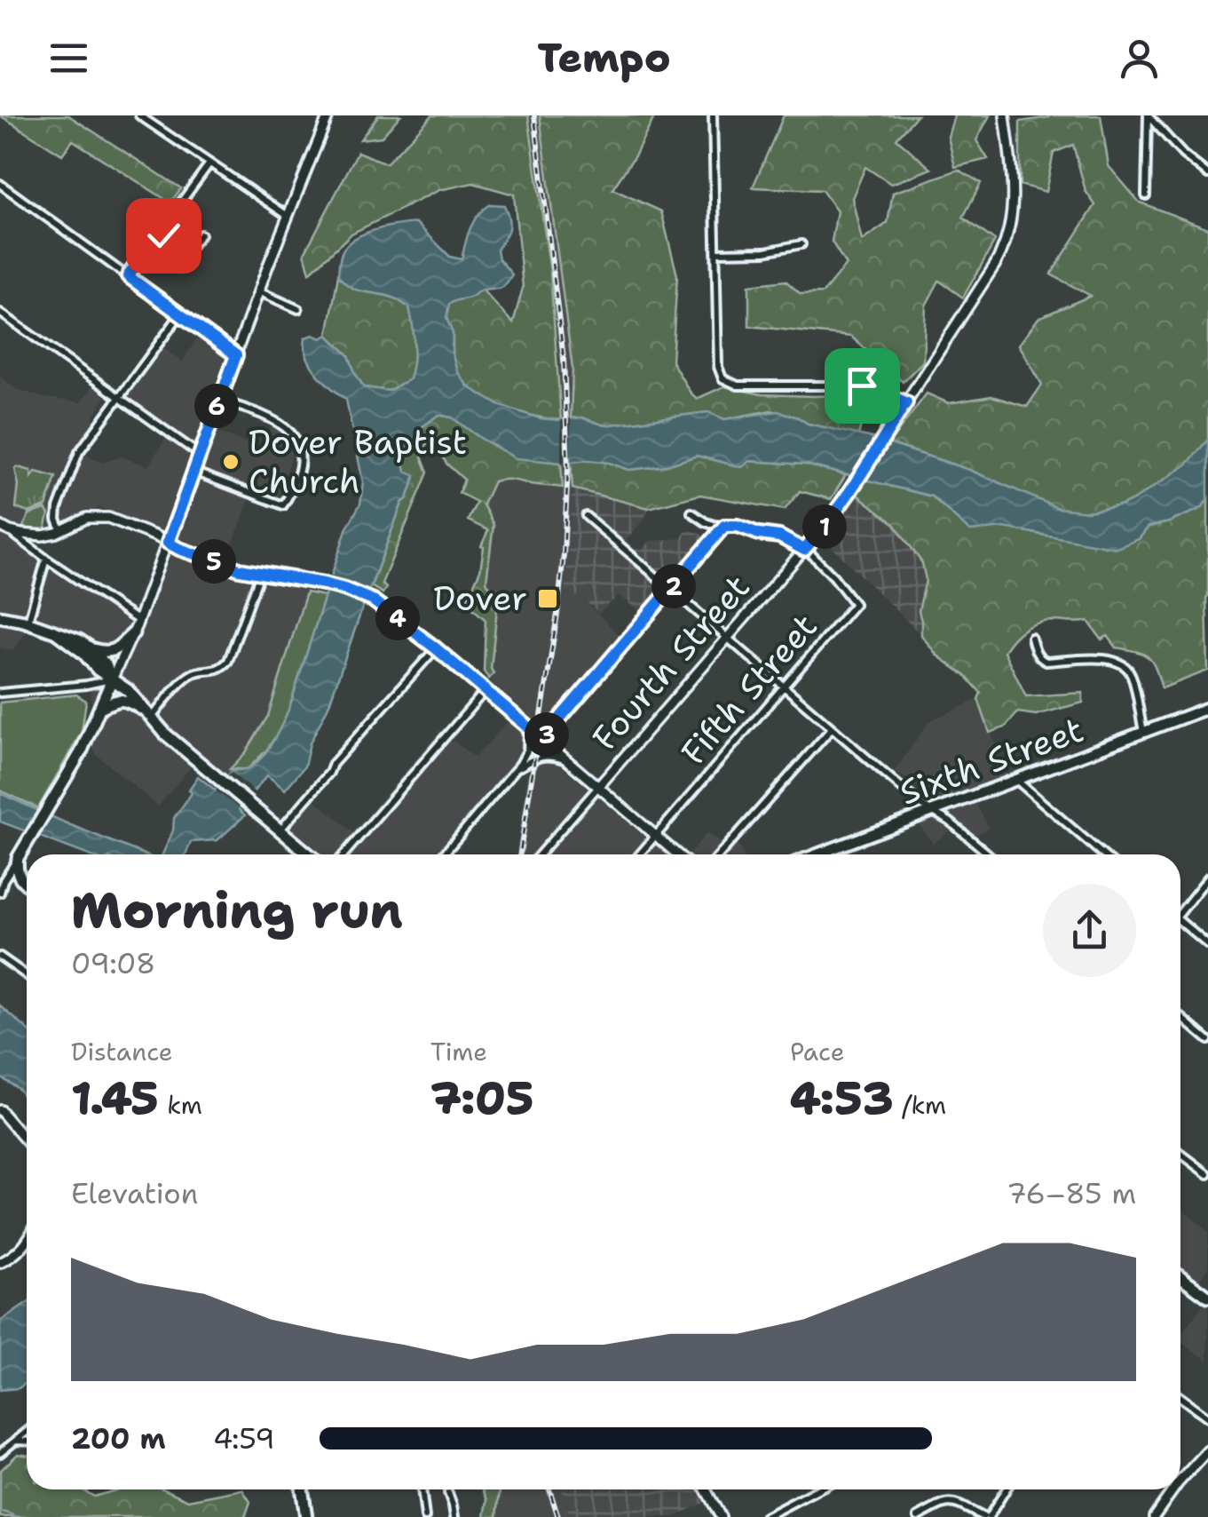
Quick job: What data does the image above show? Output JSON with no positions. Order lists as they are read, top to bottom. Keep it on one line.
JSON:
{"streets":{"main road":["Sixth Street"],"street":["Fourth Street","Fifth Street"]},"crossings":[["Fourth Street","Fifth Street"]],"places":{"other":["Dover Baptist Church"],"transit":["Dover"]},"page":{"header":"Tempo","pins":["6","1","5","2","4","3"],"heading":["Morning run","09:08"],"stats":[["Distance","1.45 km"],["Time","7:05"],["Pace","4:53 /km"]],"chart":["Elevation","76–85 m"],"list":[{"name":"200 m","note":"4:59"}]}}
